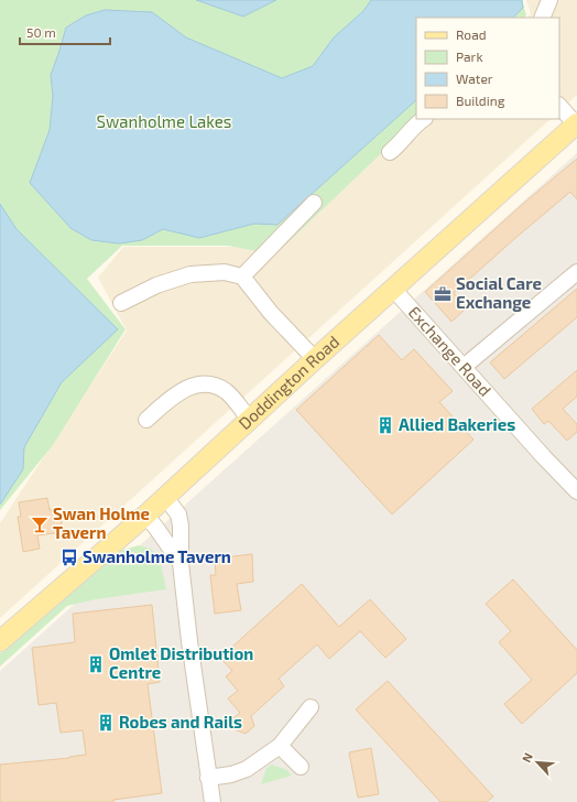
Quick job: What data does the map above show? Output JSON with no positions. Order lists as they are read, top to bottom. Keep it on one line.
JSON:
{"streets":{"main road":["Doddington Road"],"street":["Exchange Road"]},"crossings":[["Exchange Road","Doddington Road"]],"parks":["Swanholme Lakes"],"places":{"office":["Social Care Exchange"],"building":["Allied Bakeries","Omlet Distribution Centre","Robes and Rails"],"bar":["Swan Holme Tavern"],"bus stop":["Swanholme Tavern"]},"legend":["Road","Park","Water","Building"],"scale_bar":"50 m","north":"top left"}
